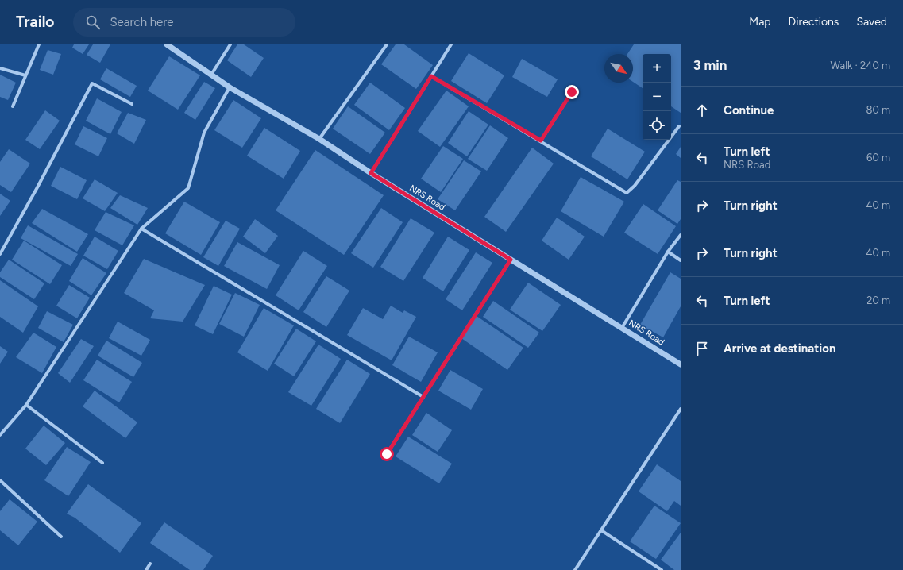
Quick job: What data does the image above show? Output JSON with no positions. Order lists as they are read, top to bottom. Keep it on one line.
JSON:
{"streets":{"street":["NRS Road"]},"north":"bottom right","page":{"header":"Trailo","search":"Search here","nav":["Map","Directions","Saved"],"heading":["3 min","Walk · 240 m"],"map_buttons":["+","−"],"list":[["Continue","80 m"],["Turn left","NRS Road","60 m"],["Turn right","40 m"],["Turn right","40 m"],["Turn left","20 m"],"Arrive at destination"]}}
